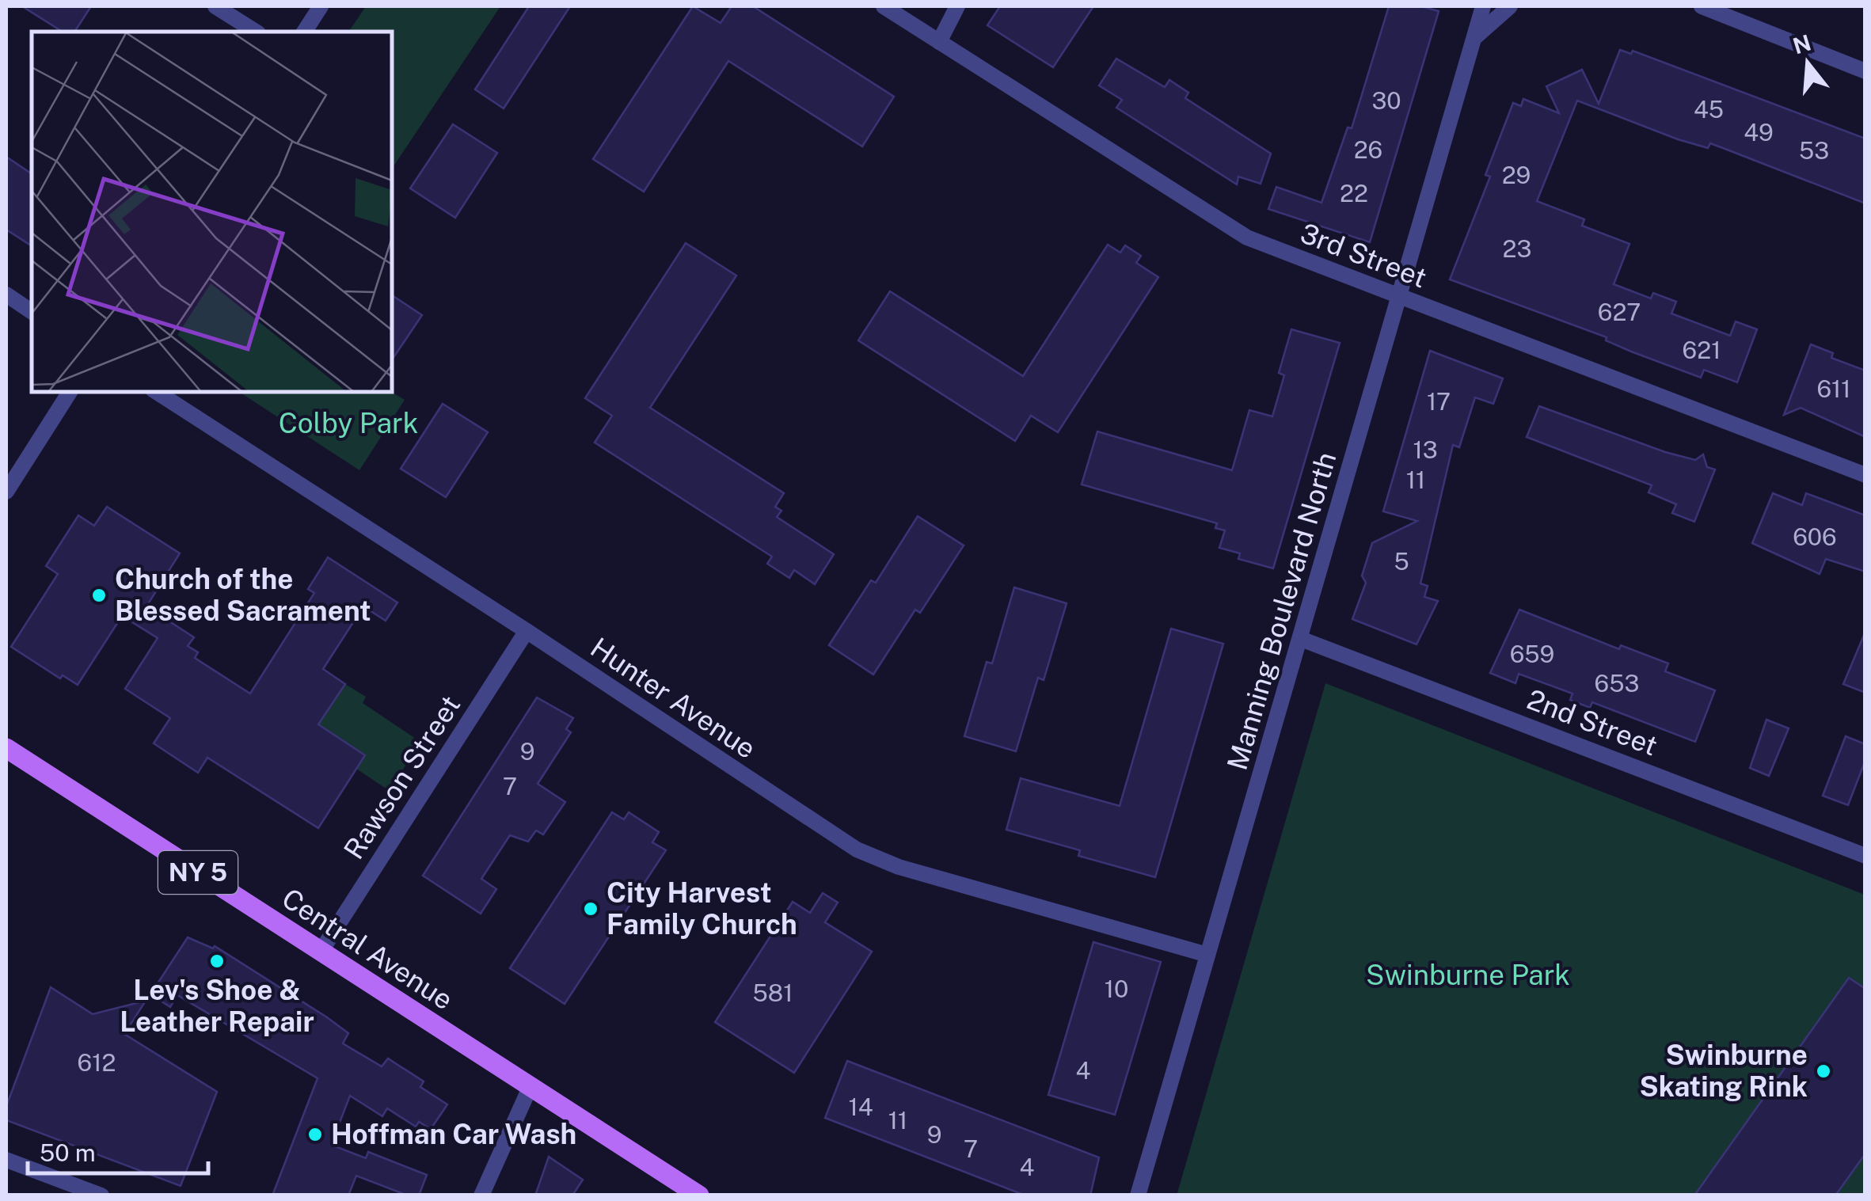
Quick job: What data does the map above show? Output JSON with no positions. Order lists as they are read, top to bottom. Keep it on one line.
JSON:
{"streets":{"main road":["NY 5","Central Avenue"],"street":["3rd Street","Manning Boulevard North","Hunter Avenue","2nd Street","Rawson Street"]},"crossings":[["3rd Street","Manning Boulevard North"],["Manning Boulevard North","Hunter Avenue"],["Manning Boulevard North","2nd Street"],["Hunter Avenue","Rawson Street"],["Rawson Street","Central Avenue"]],"parks":["Colby Park","Swinburne Park"],"places":["Church of the Blessed Sacrament","City Harvest Family Church","Lev's Shoe & Leather Repair","Swinburne Skating Rink","Hoffman Car Wash"],"house_numbers":["30","45","49","26","53","29","22","23","627","621","611","17","13","11","606","5","659","653","9","7","10","581","612","4","14","11","9","7","4"],"scale_bar":"50 m","north":"top"}
